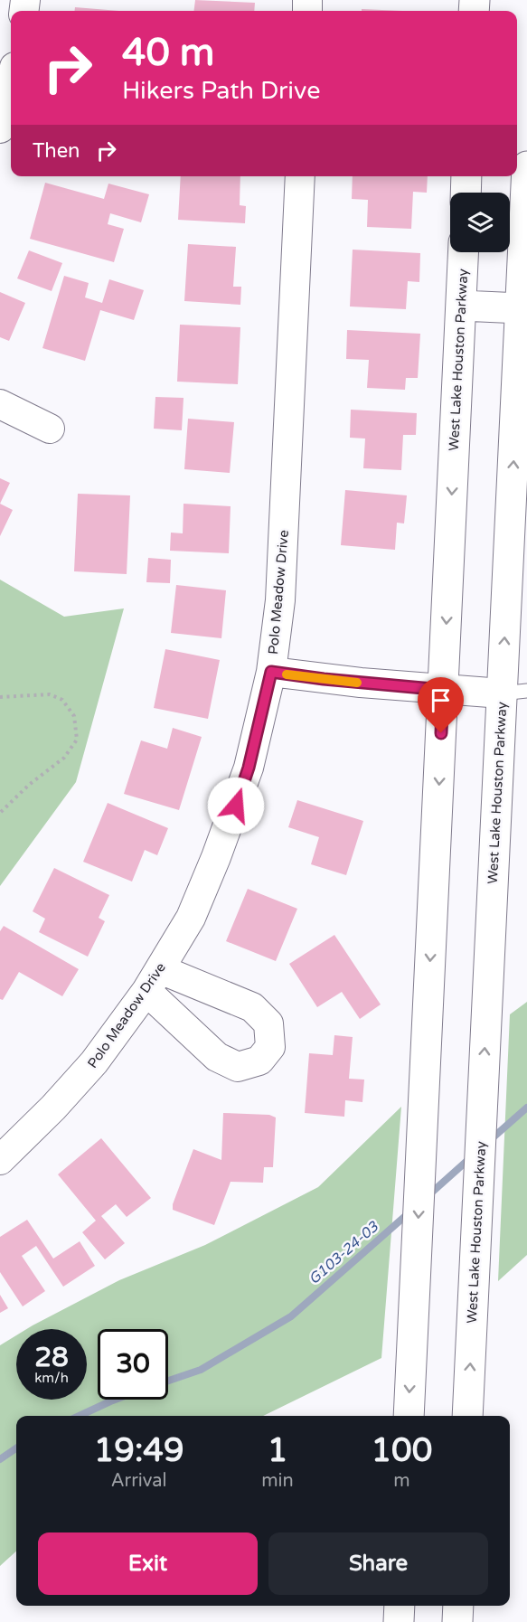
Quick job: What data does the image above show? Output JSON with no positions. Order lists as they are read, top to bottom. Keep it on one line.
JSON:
{"streets":{"main road":["West Lake Houston Parkway"],"street":["Polo Meadow Drive"]},"water":["G103-24-03"],"page":{"turn":["40 m","Hikers Path Drive"],"then":"Then","speed":"28 km/h","limit":"30","eta":["19:49","Arrival","1","min","100","m"],"buttons":["Exit","Share"]}}
